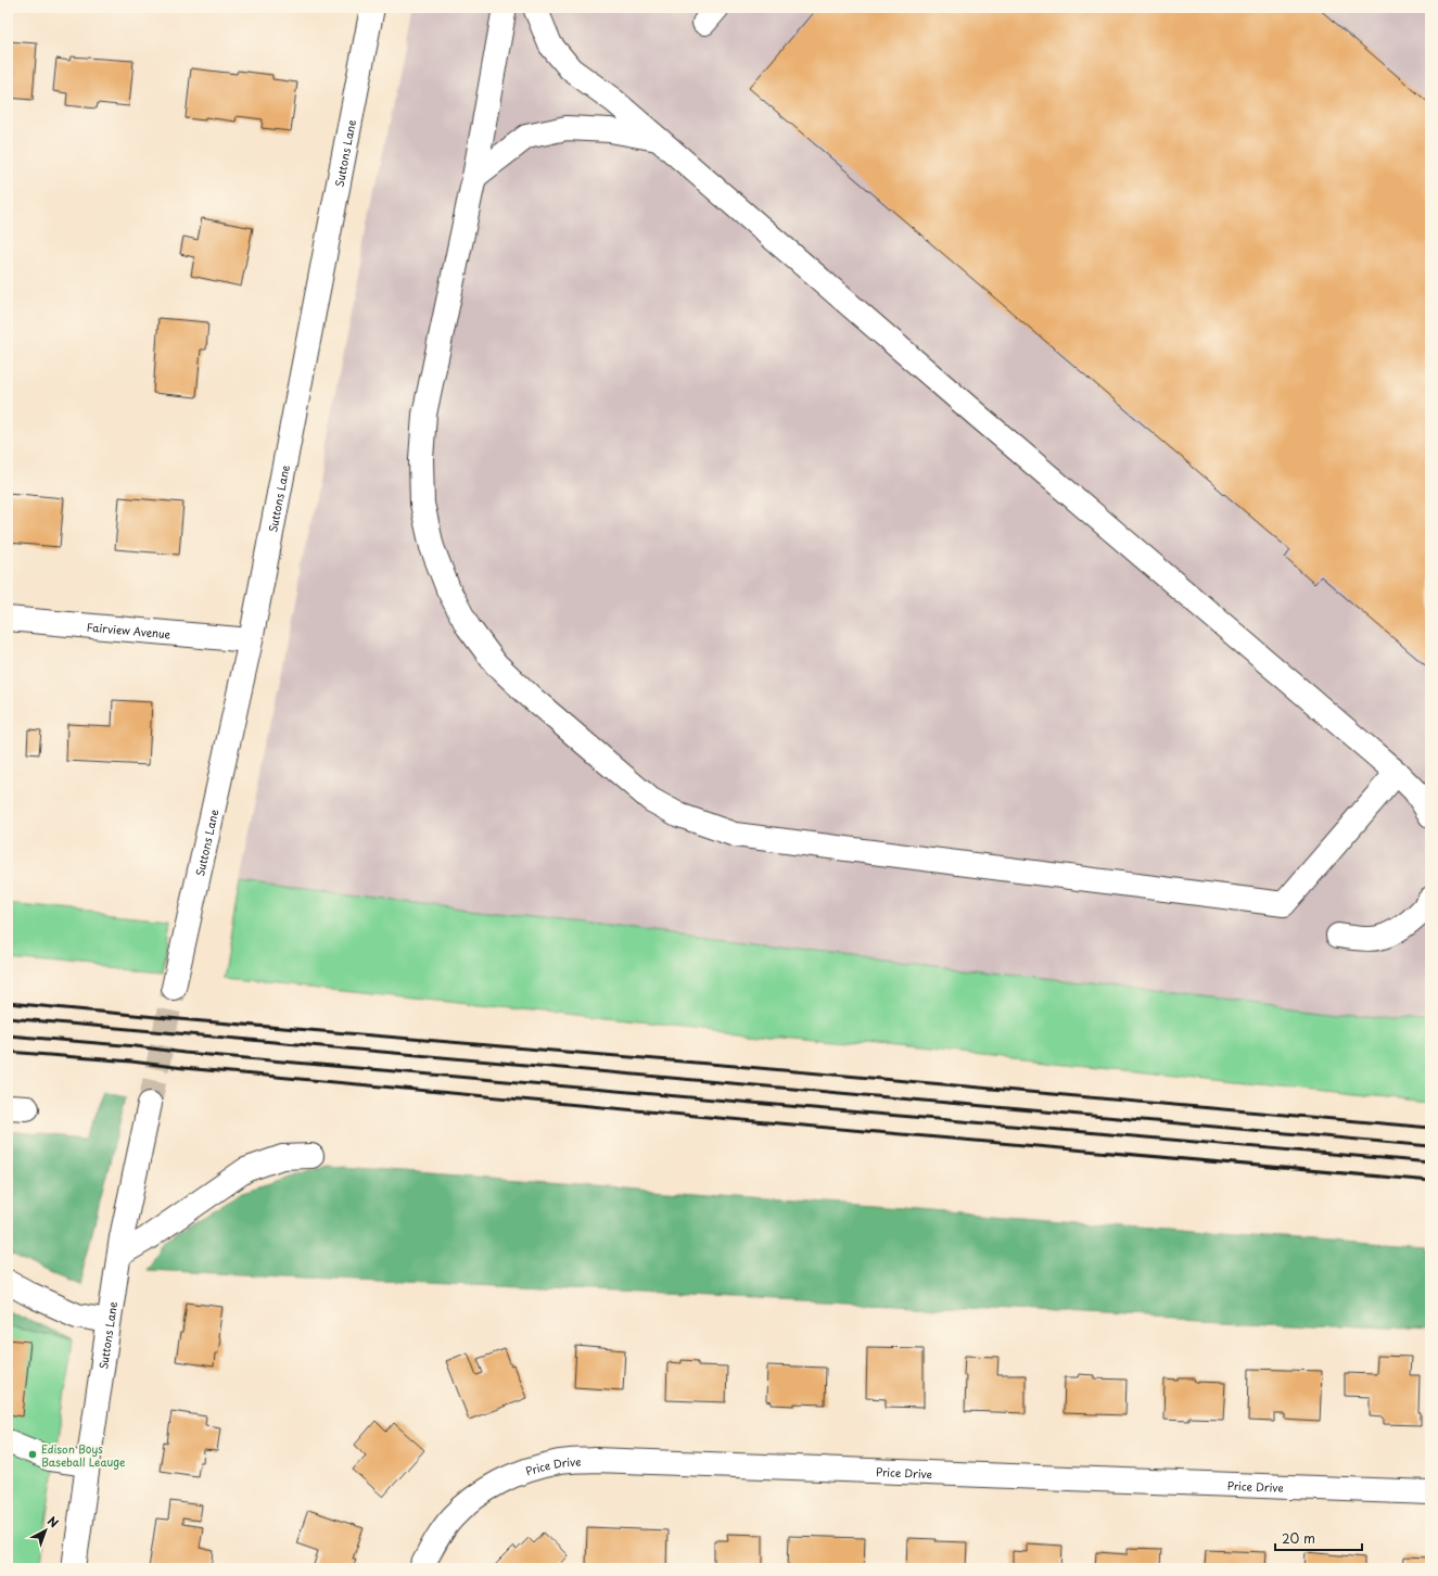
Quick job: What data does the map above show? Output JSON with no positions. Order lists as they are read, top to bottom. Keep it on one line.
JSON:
{"streets":{"street":["Suttons Lane","Fairview Avenue","Price Drive"]},"crossings":[["Suttons Lane","Fairview Avenue"]],"places":["Edison Boys Baseball Leauge"],"scale_bar":"20 m","north":"top right"}
